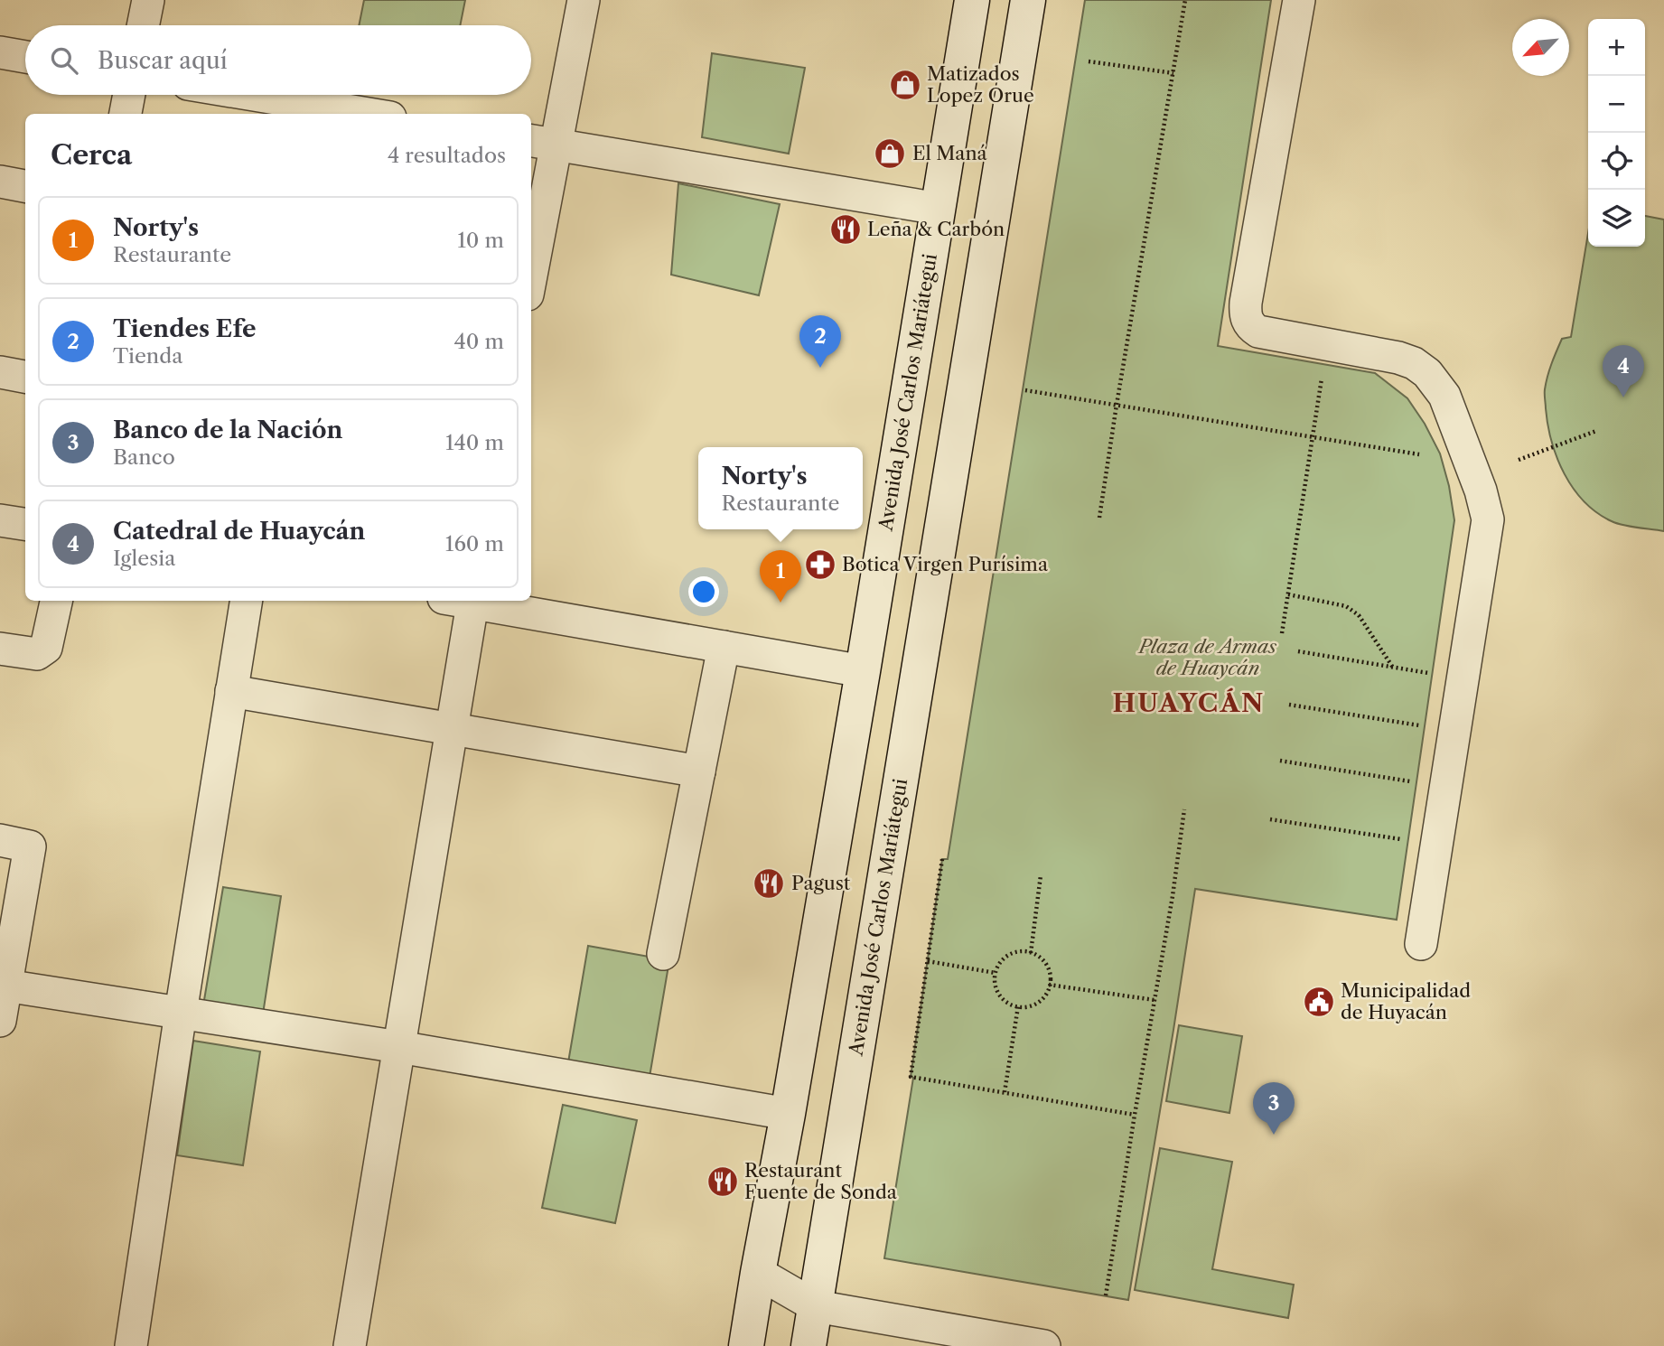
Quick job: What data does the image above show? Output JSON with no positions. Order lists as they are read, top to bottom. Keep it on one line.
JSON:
{"streets":{"main road":["Avenida José Carlos Mariátegui"]},"districts":["HUAYCÁN"],"parks":["Plaza de Armas de Huaycán"],"places":{"shop":["Matizados Lopez Orue","El Maná"],"restaurant":["Leña & Carbón","Pagust","Restaurant Fuente de Sonda"],"pharmacy":["Botica Virgen Purísima"],"public building":["Municipalidad de Huyacán"]},"north":"bottom left","page":{"map_buttons":["+","−"],"search":"Buscar aquí","heading":["Cerca","4 resultados"],"list":[{"mark":"1","name":"Norty's","note":"Restaurante","value":"10 m"},{"mark":"2","name":"Tiendes Efe","note":"Tienda","value":"40 m"},{"mark":"3","name":"Banco de la Nación","note":"Banco","value":"140 m"},{"mark":"4","name":"Catedral de Huaycán","note":"Iglesia","value":"160 m"}],"pins":["2","4","1","3"],"popup":["Norty's","Restaurante"]}}
